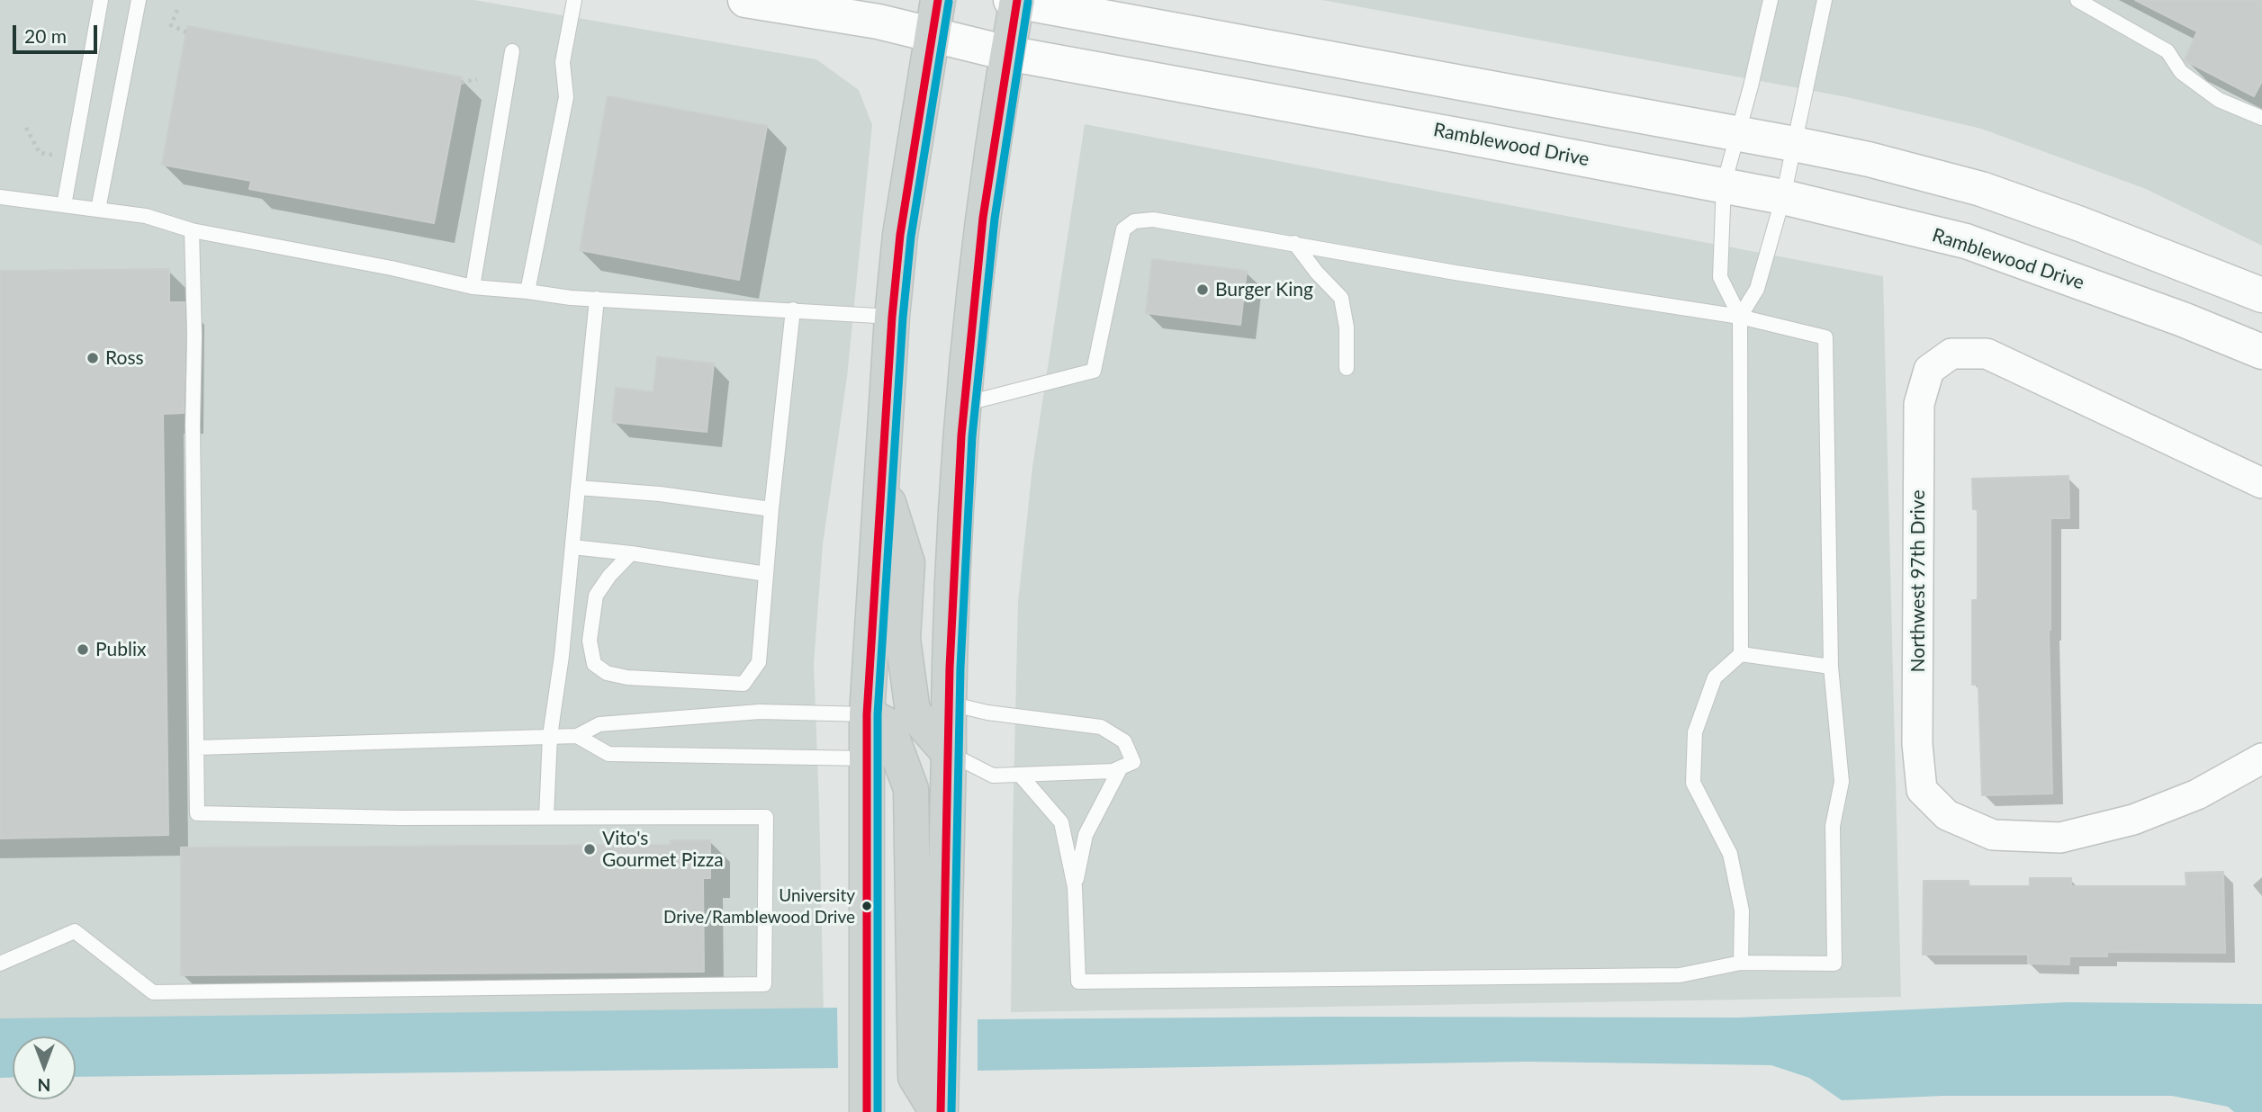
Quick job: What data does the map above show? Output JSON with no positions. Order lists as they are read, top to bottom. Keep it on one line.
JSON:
{"streets":{"street":["Ramblewood Drive","Northwest 97th Drive"]},"places":["Burger King","Ross","Publix","Vito's Gourmet Pizza","University Drive/Ramblewood Drive"],"scale_bar":"20 m","north":"bottom"}
